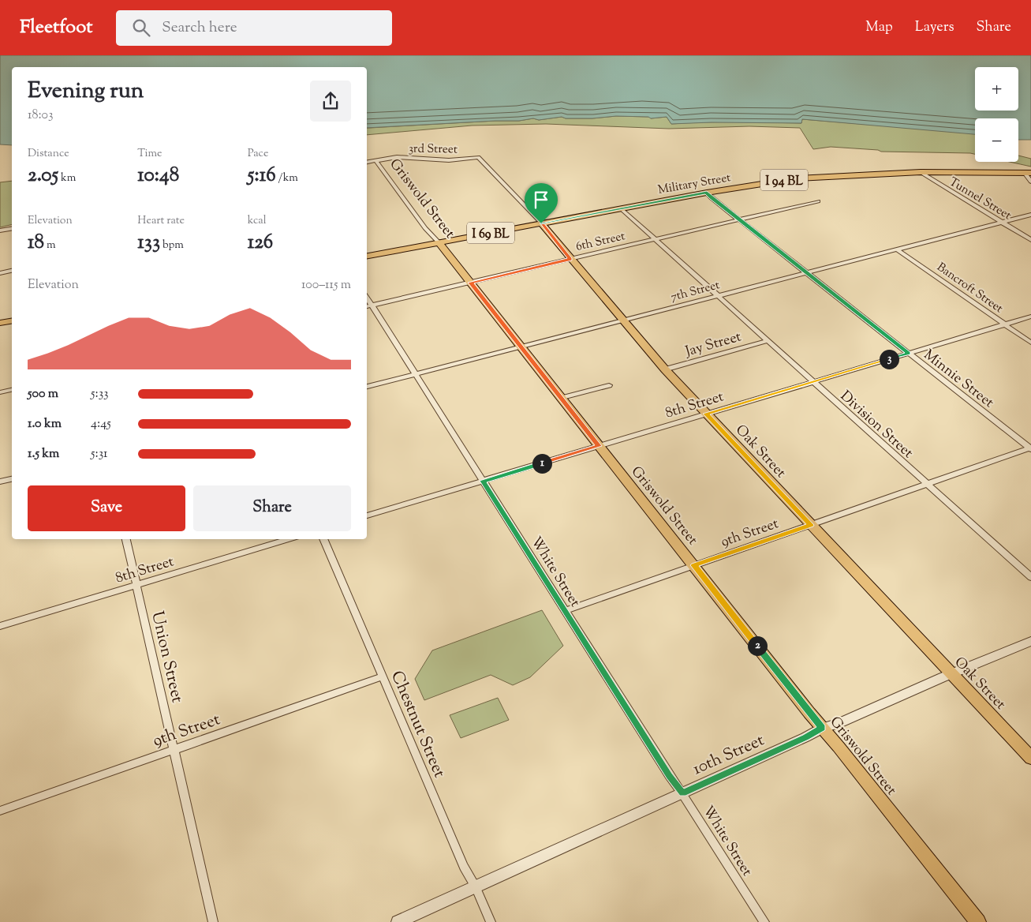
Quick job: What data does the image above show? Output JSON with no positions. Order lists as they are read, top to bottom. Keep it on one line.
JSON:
{"streets":{"main road":["I 94 BL","Military Street","Griswold Street","I 69 BL","Oak Street"],"street":["3rd Street","Tunnel Street","6th Street","Bancroft Street","7th Street","Jay Street","Minnie Street","8th Street","Division Street","9th Street","White Street","Union Street","Chestnut Street","10th Street"]},"crossings":[["3rd Street","Griswold Street"],["3rd Street","Oak Street"],["Military Street","Griswold Street"],["Military Street","Tunnel Street"],["Military Street","Minnie Street"],["Military Street","Division Street"],["Military Street","Oak Street"],["Griswold Street","6th Street"],["Griswold Street","7th Street"],["Griswold Street","8th Street"],["Griswold Street","9th Street"],["Griswold Street","10th Street"],["Tunnel Street","7th Street"],["6th Street","Minnie Street"],["6th Street","Division Street"],["6th Street","Oak Street"],["6th Street","White Street"],["Bancroft Street","7th Street"],["Bancroft Street","8th Street"],["7th Street","Minnie Street"],["7th Street","Division Street"],["7th Street","Oak Street"],["7th Street","White Street"],["Jay Street","Division Street"],["Jay Street","Oak Street"],["Minnie Street","8th Street"],["Minnie Street","9th Street"],["8th Street","Division Street"],["8th Street","Oak Street"],["8th Street","White Street"],["8th Street","Union Street"],["Division Street","9th Street"],["Oak Street","9th Street"],["Oak Street","10th Street"],["9th Street","White Street"],["9th Street","Union Street"],["9th Street","Chestnut Street"],["White Street","10th Street"],["Chestnut Street","10th Street"]],"page":{"header":"Fleetfoot","search":"Search here","nav":["Map","Layers","Share"],"map_buttons":["+","−"],"heading":["Evening run","18:03"],"stats":[["Distance","2.05 km"],["Time","10:48"],["Pace","5:16 /km"],["Elevation","18 m"],["Heart rate","133 bpm"],["kcal","126"]],"chart":["Elevation","100–115 m"],"pins":["3","1","2"],"list":[{"name":"500 m","note":"5:33"},{"name":"1.0 km","note":"4:45"},{"name":"1.5 km","note":"5:31"}],"buttons":["Save","Share"]}}
